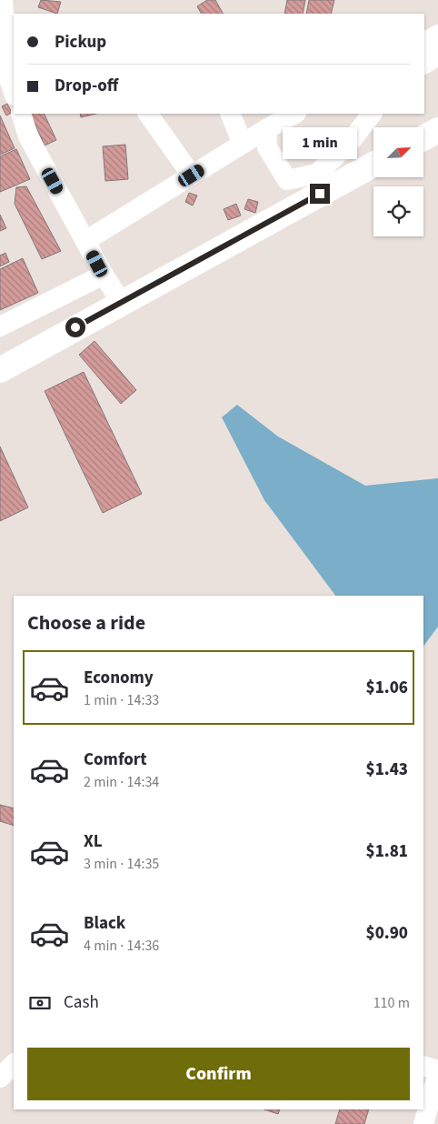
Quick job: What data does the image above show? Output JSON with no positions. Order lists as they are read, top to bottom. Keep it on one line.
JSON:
{"north":"top right","page":{"banner":["Pickup","Drop-off"],"bubble":"1 min","heading":"Choose a ride","list":[{"name":"Economy","note":"1 min · 14:33","value":"$1.06"},{"name":"Comfort","note":"2 min · 14:34","value":"$1.43"},{"name":"XL","note":"3 min · 14:35","value":"$1.81"},{"name":"Black","note":"4 min · 14:36","value":"$0.90"}],"pay":["Cash","110 m"],"buttons":"Confirm"}}
